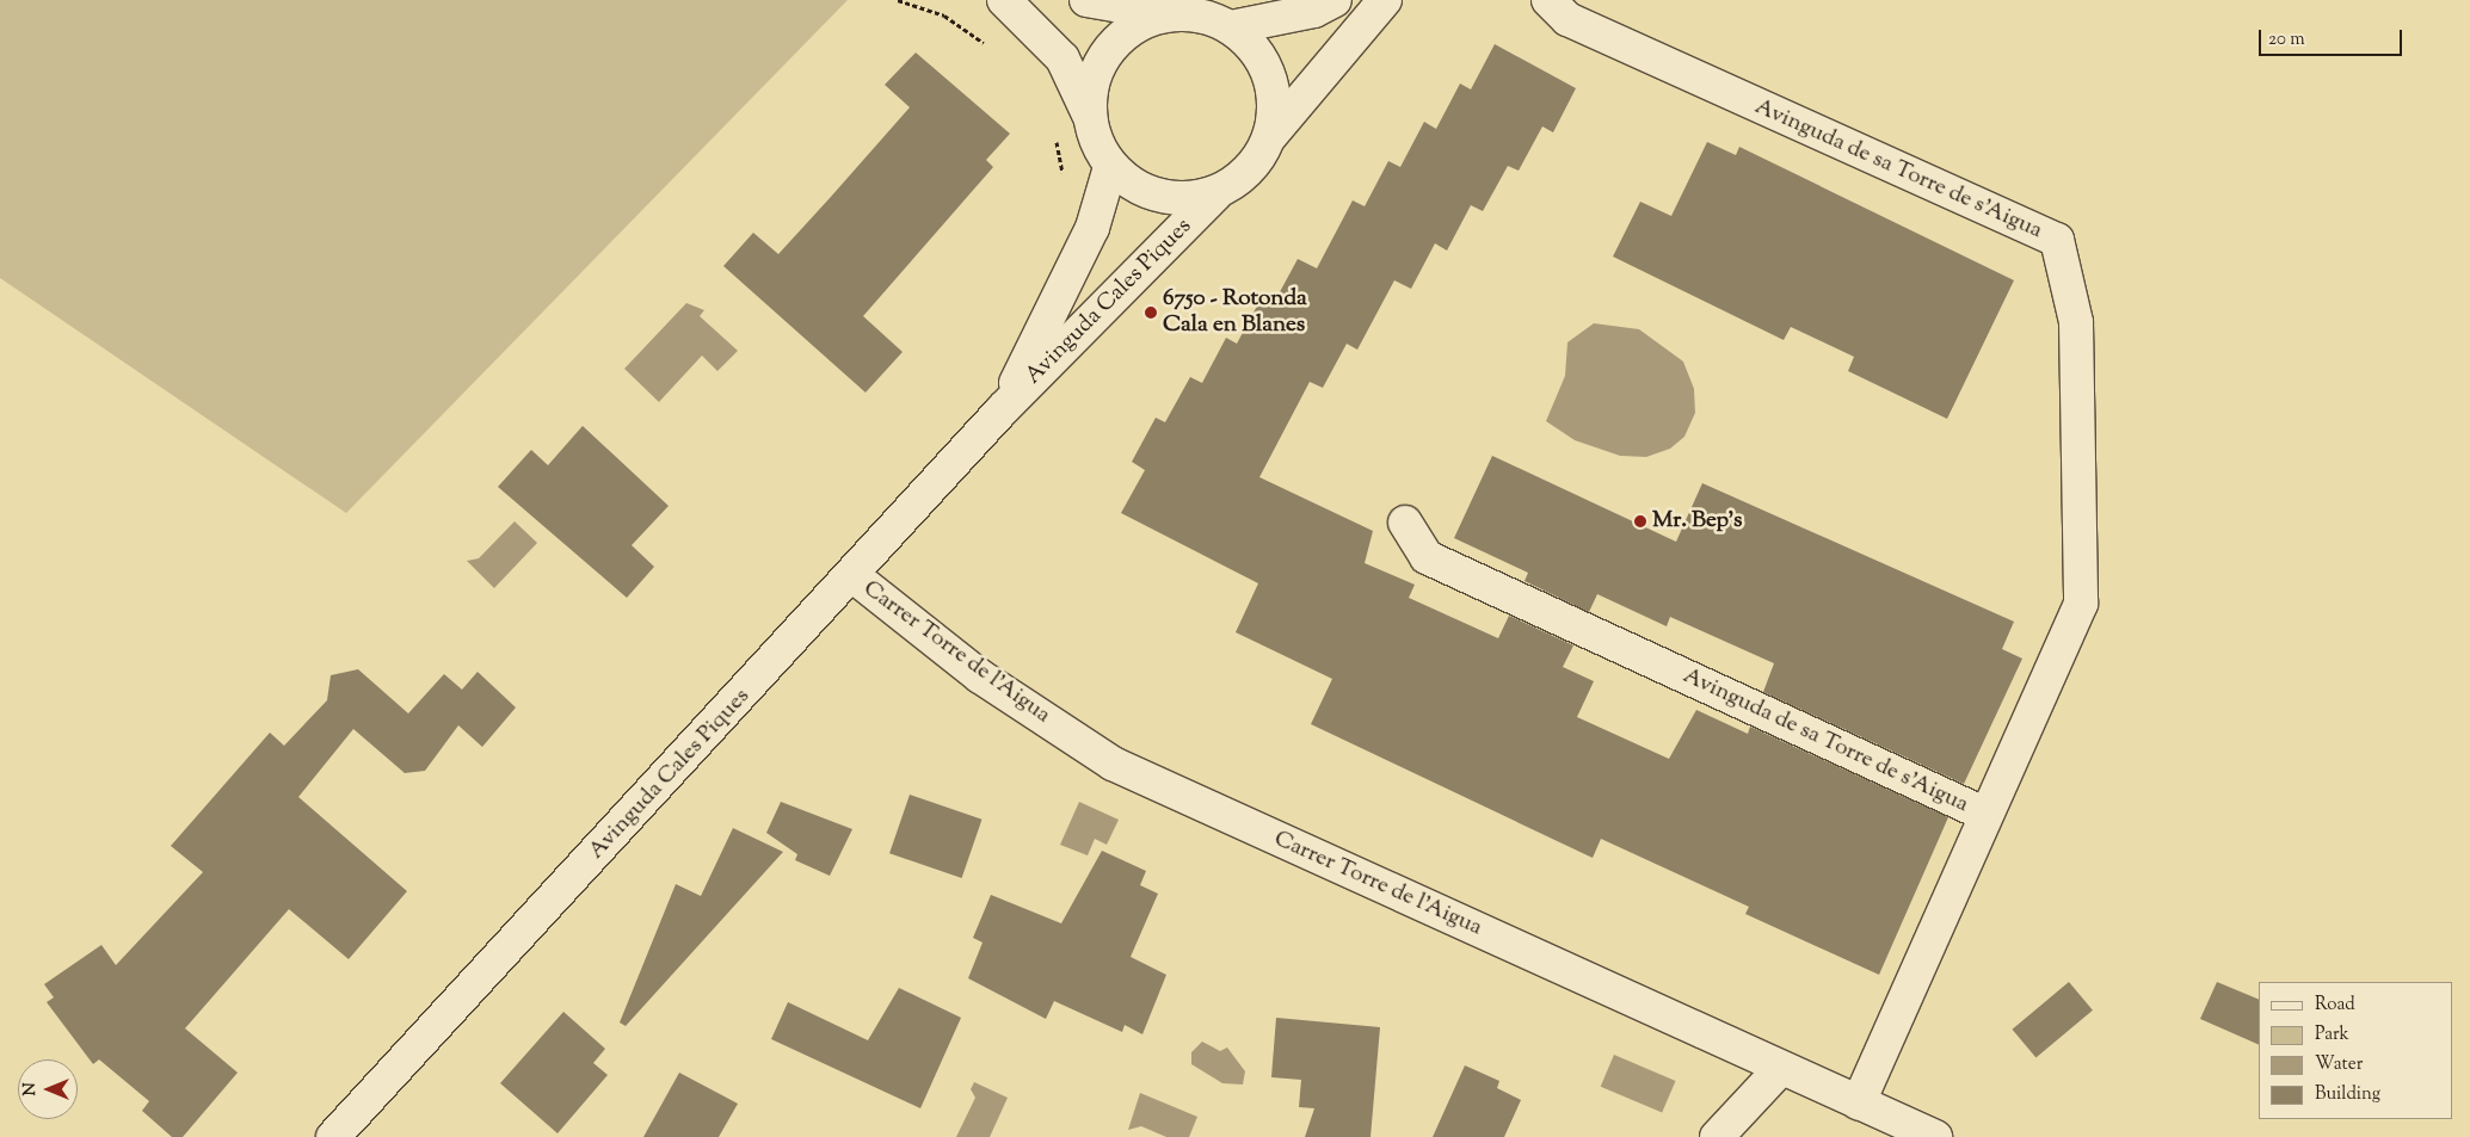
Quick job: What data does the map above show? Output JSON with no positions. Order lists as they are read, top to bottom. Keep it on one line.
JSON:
{"streets":{"street":["Avinguda de sa Torre de s'Aigua","Avinguda Cales Piques","Carrer Torre de l'Aigua"]},"crossings":[["Avinguda Cales Piques","Carrer Torre de l'Aigua"]],"places":["6750 - Rotonda Cala en Blanes","Mr. Bep's"],"legend":["Road","Park","Water","Building"],"scale_bar":"20 m","north":"left"}
